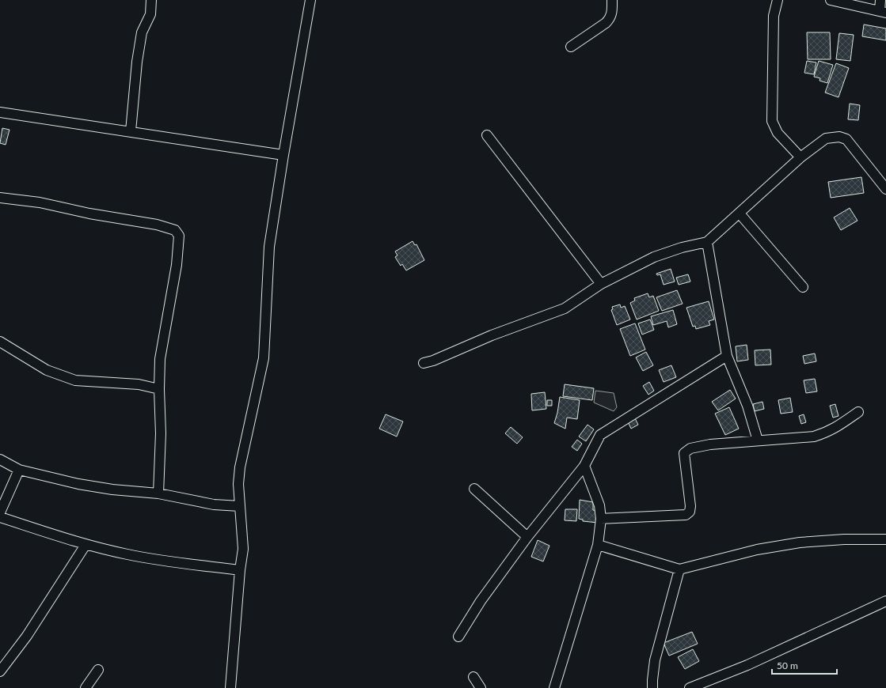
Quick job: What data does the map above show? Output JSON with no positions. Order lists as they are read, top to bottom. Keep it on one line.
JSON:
{"scale_bar":"50 m"}
